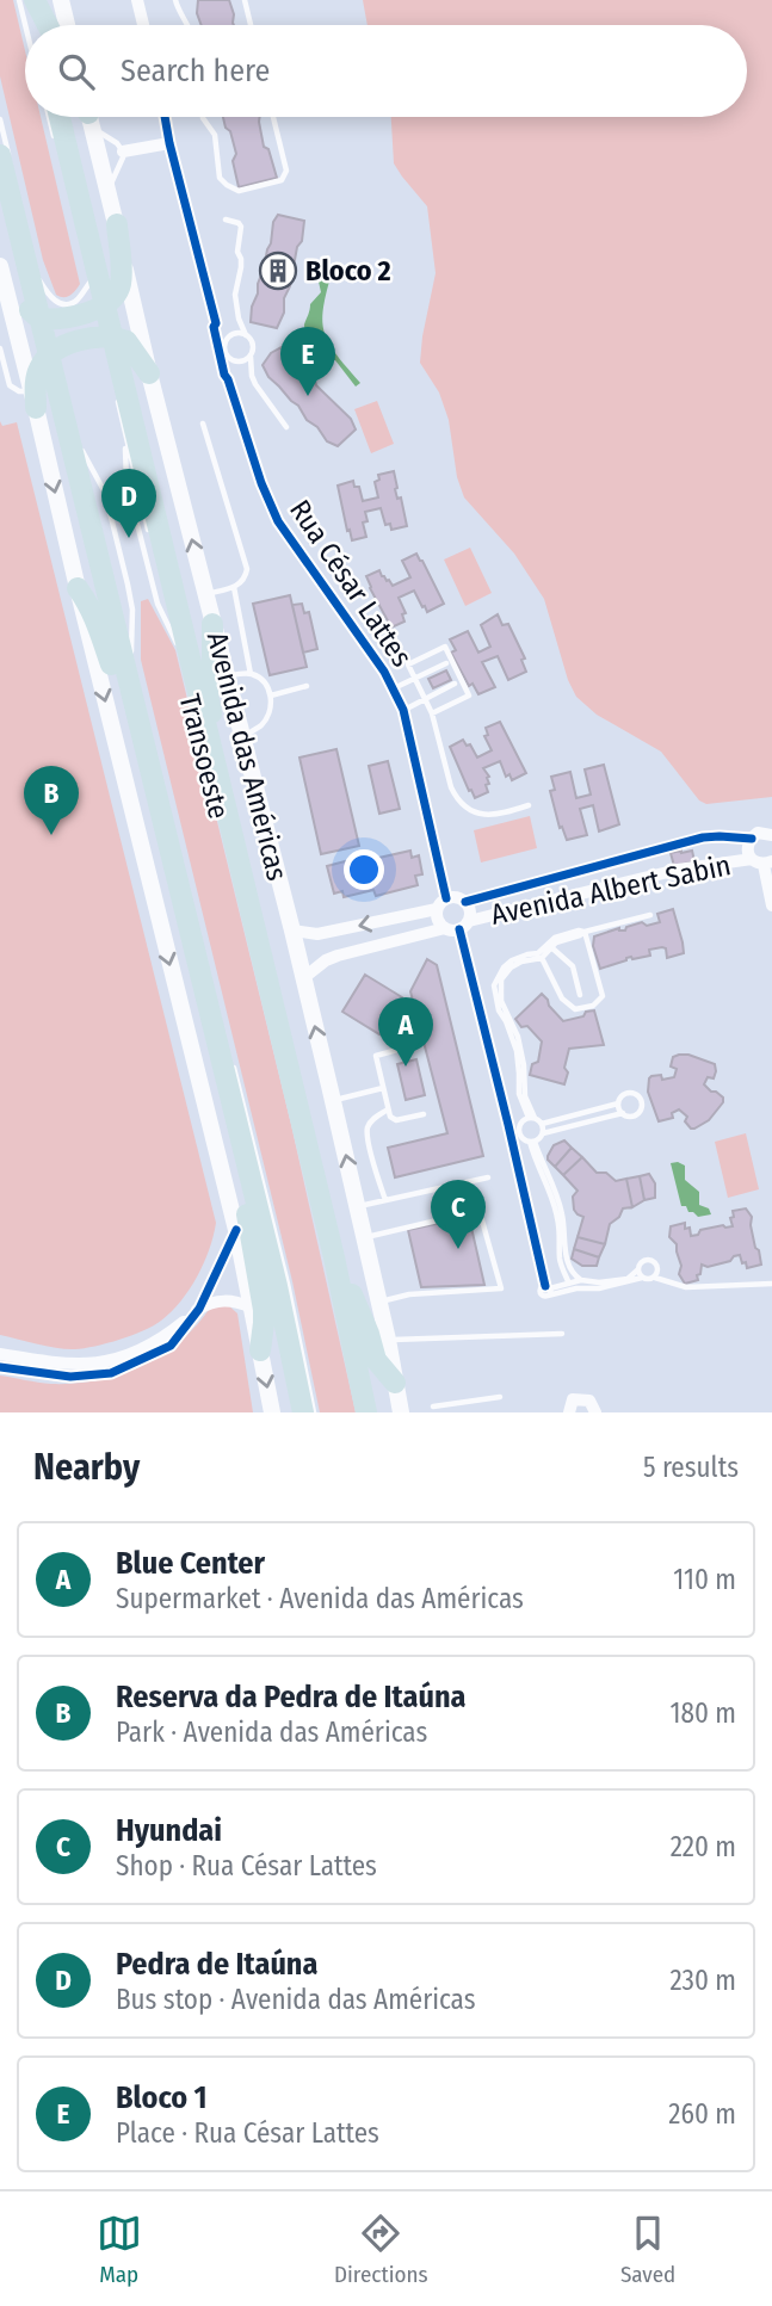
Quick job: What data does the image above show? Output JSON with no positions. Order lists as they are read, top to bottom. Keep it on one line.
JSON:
{"streets":{"highway":["Avenida das Américas"],"street":["Rua César Lattes","Avenida Albert Sabin"]},"crossings":[["Rua César Lattes","Avenida Albert Sabin"]],"places":{"building":["Bloco 2"]},"page":{"search":"Search here","pins":["E","D","B","A","C"],"heading":["Nearby","5 results"],"list":[{"mark":"A","name":"Blue Center","note":"Supermarket · Avenida das Américas","value":"110 m"},{"mark":"B","name":"Reserva da Pedra de Itaúna","note":"Park · Avenida das Américas","value":"180 m"},{"mark":"C","name":"Hyundai","note":"Shop · Rua César Lattes","value":"220 m"},{"mark":"D","name":"Pedra de Itaúna","note":"Bus stop · Avenida das Américas","value":"230 m"},{"mark":"E","name":"Bloco 1","note":"Place · Rua César Lattes","value":"260 m"}],"nav":["Map","Directions","Saved"]}}
